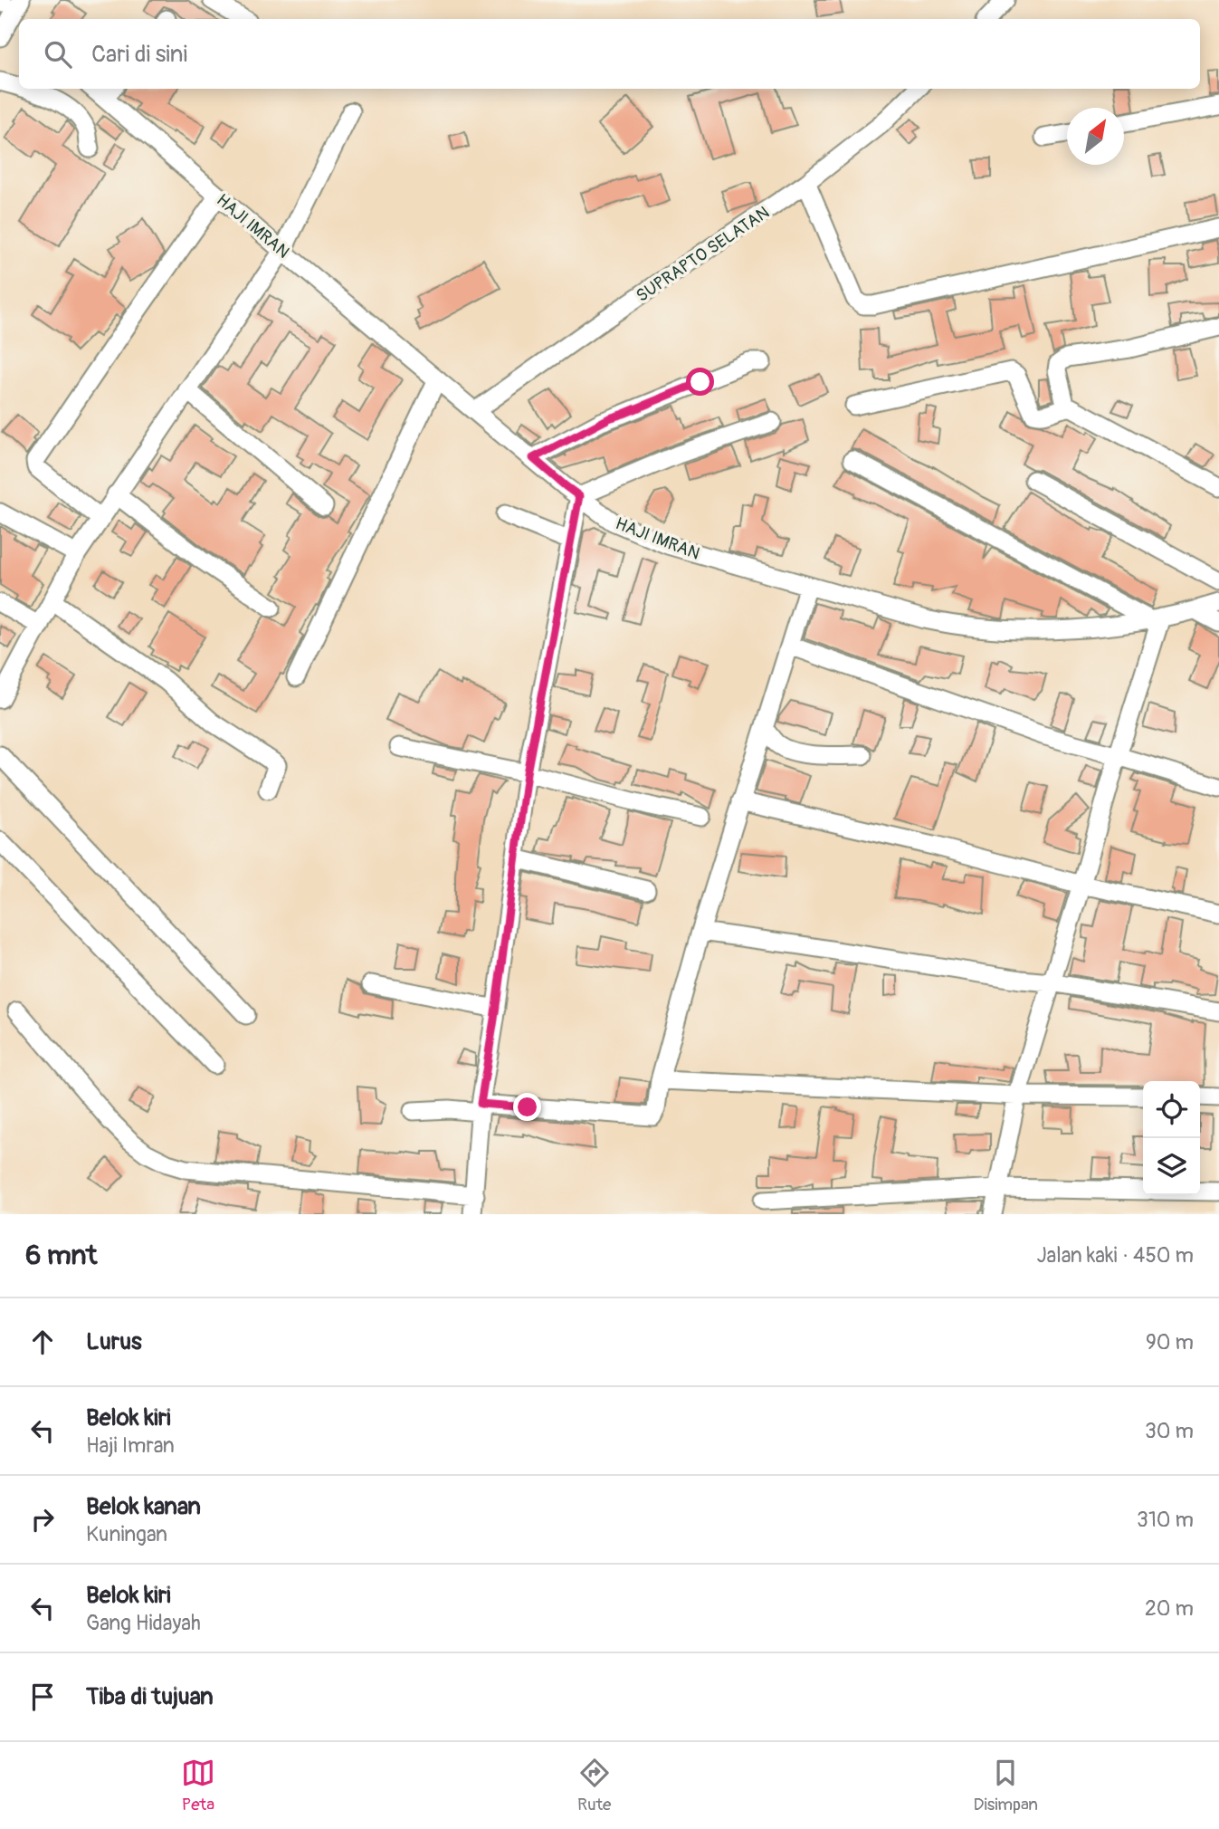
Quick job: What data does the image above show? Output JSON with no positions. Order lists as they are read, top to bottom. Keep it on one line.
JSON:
{"streets":{"street":["HAJI IMRAN","SUPRAPTO SELATAN"]},"crossings":[["HAJI IMRAN","SUPRAPTO SELATAN"]],"north":"top right","page":{"search":"Cari di sini","heading":["6 mnt","Jalan kaki · 450 m"],"list":[["Lurus","90 m"],["Belok kiri","Haji Imran","30 m"],["Belok kanan","Kuningan","310 m"],["Belok kiri","Gang Hidayah","20 m"],"Tiba di tujuan"],"nav":["Peta","Rute","Disimpan"]}}
